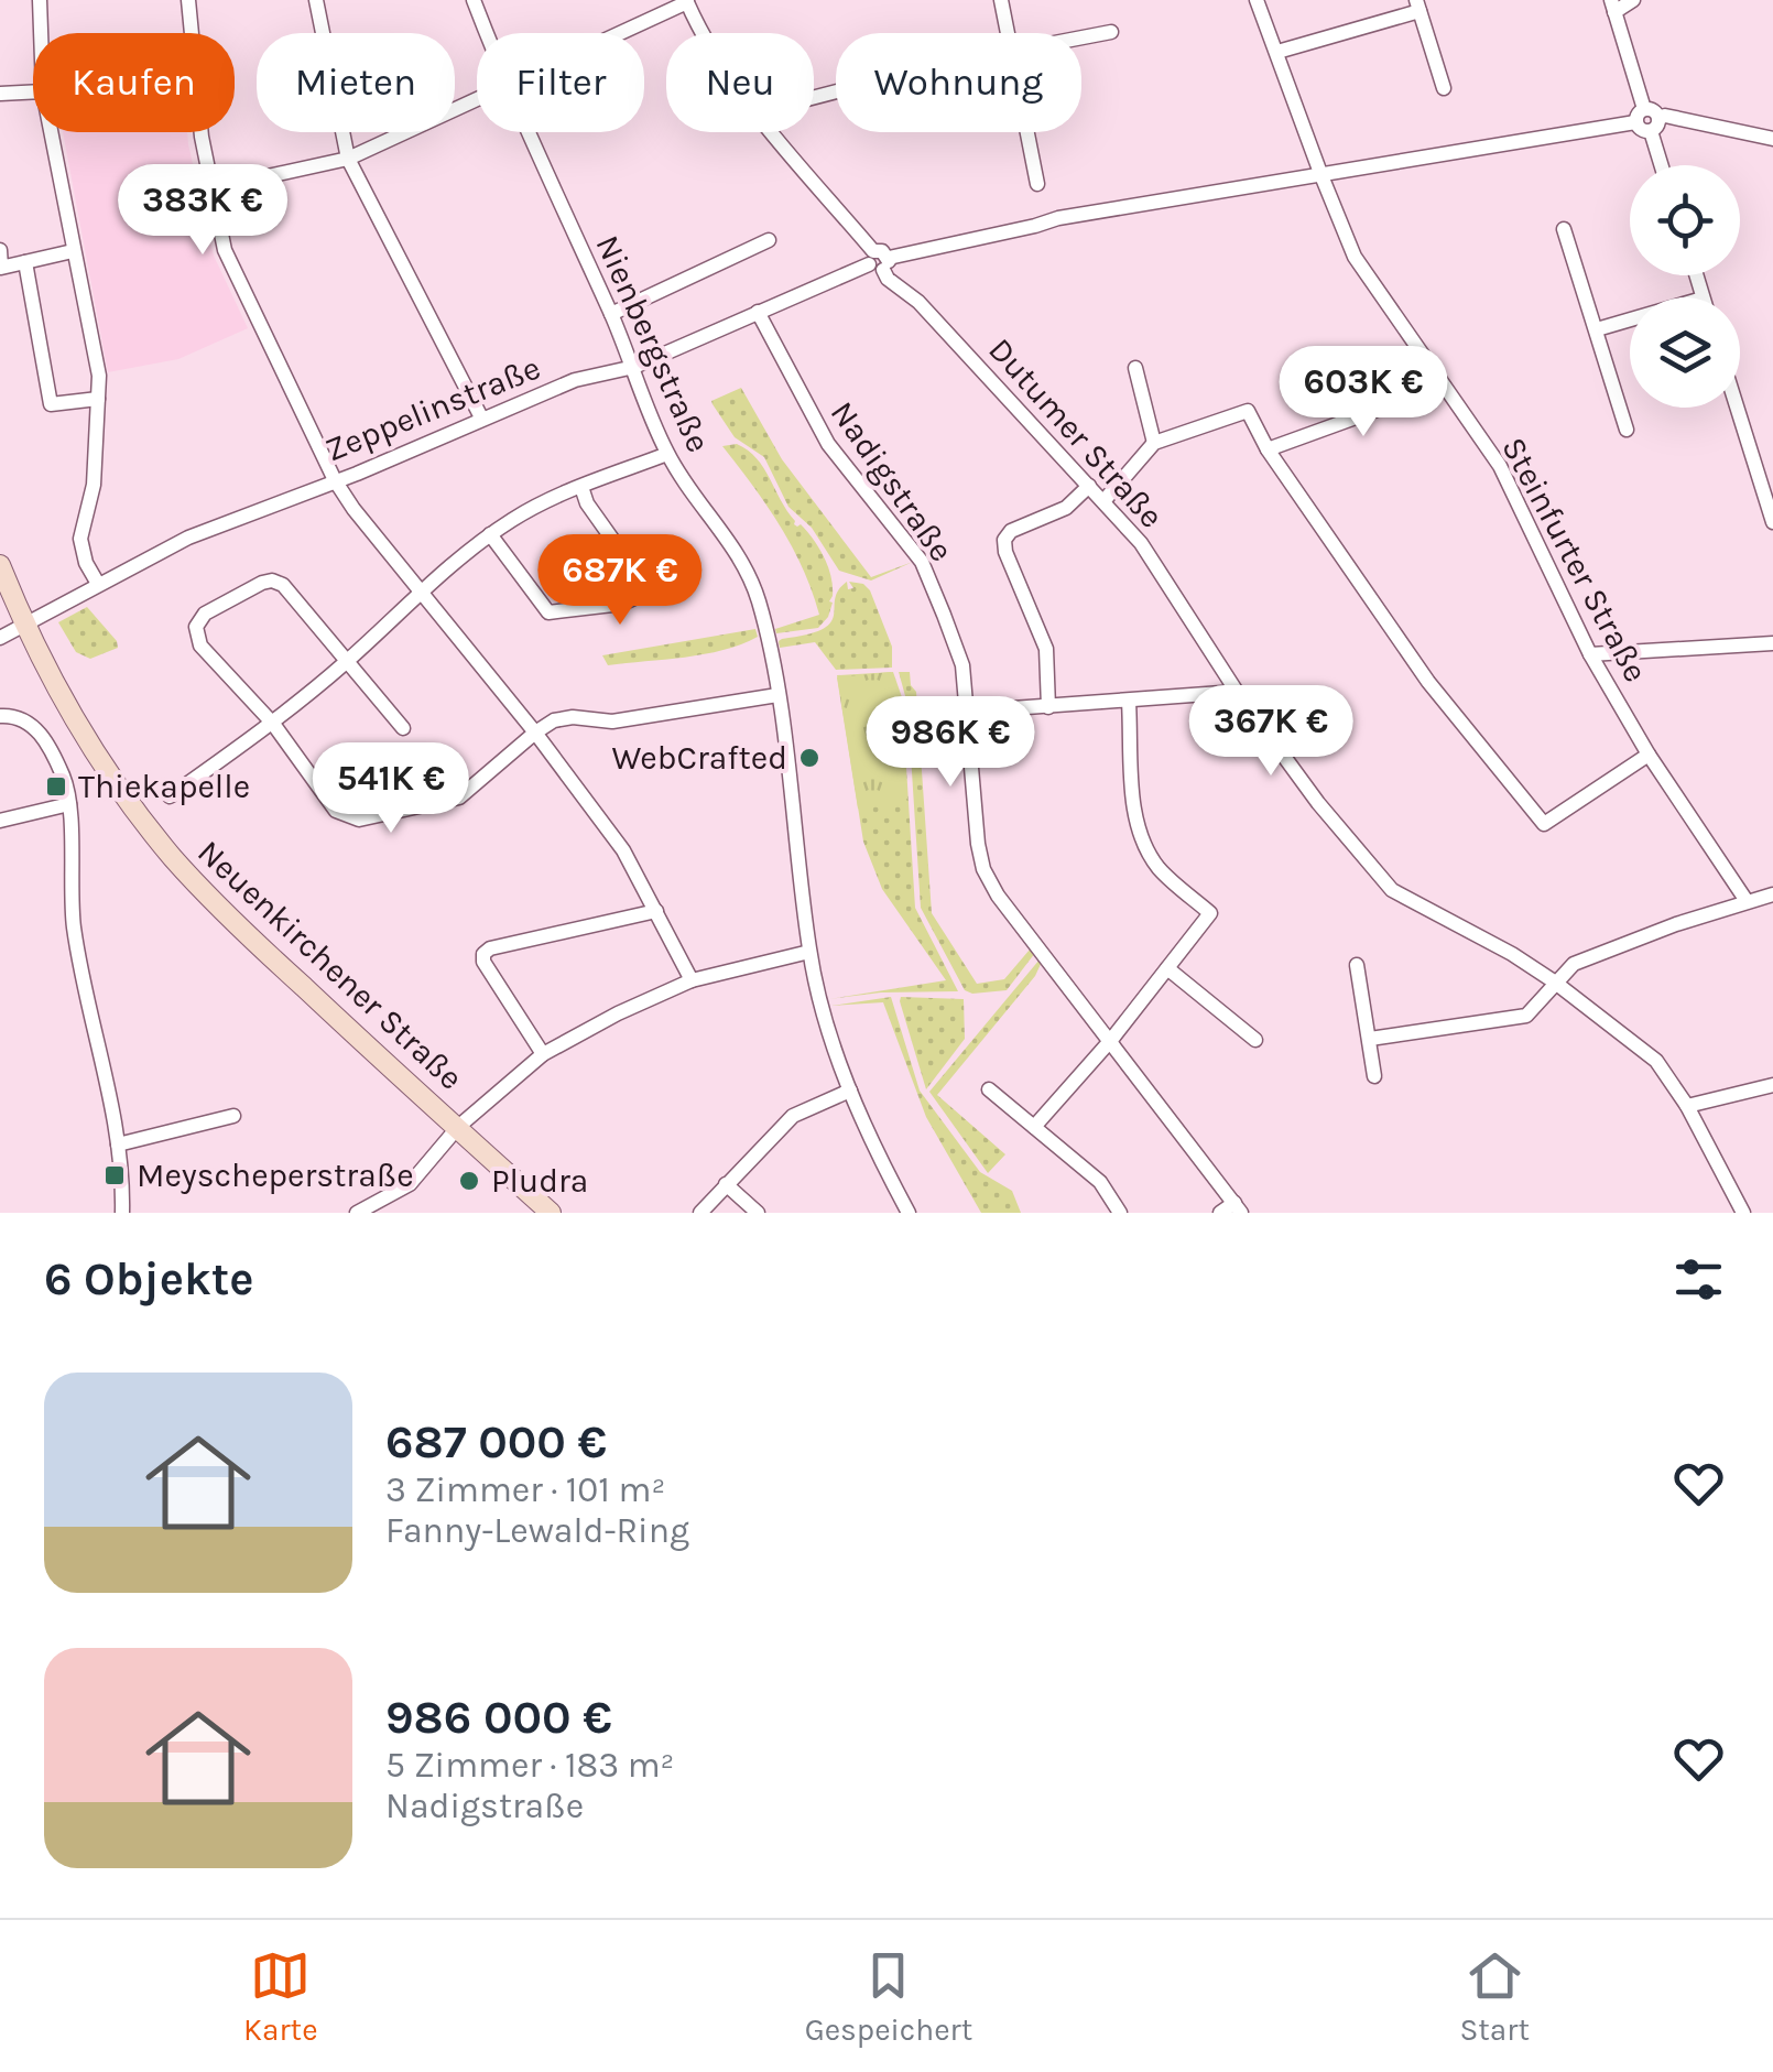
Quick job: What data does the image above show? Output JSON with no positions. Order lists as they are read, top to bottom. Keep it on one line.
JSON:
{"streets":{"street":["Nienbergstraße","Zeppelinstraße","Dutumer Straße","Nadigstraße","Steinfurter Straße","Neuenkirchener Straße"]},"crossings":[["Nienbergstraße","Zeppelinstraße"],["Zeppelinstraße","Dutumer Straße"],["Zeppelinstraße","Nadigstraße"],["Zeppelinstraße","Steinfurter Straße"],["Zeppelinstraße","Neuenkirchener Straße"]],"places":{"other":["WebCrafted","Pludra"],"transit":["Thiekapelle","Meyscheperstraße"]},"page":{"chip":["Kaufen","Mieten","Filter","Neu","Wohnung"],"price":["383K €","603K €","687K €","367K €","986K €","541K €"],"heading":"6 Objekte","list":[{"name":"687 000 €","note":"3 Zimmer · 101 m² · Fanny-Lewald-Ring"},{"name":"986 000 €","note":"5 Zimmer · 183 m² · Nadigstraße"}],"tabs":["Karte","Gespeichert","Start"]}}
